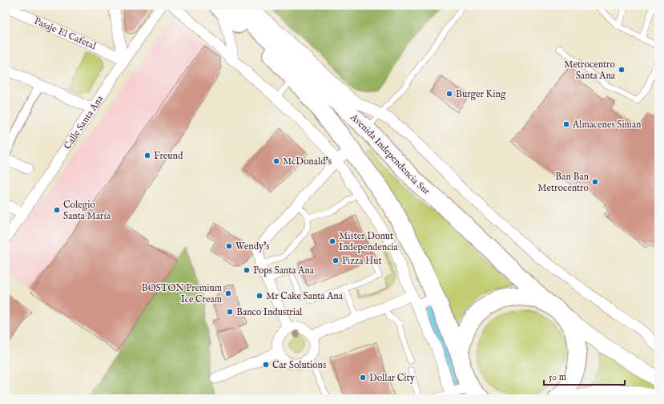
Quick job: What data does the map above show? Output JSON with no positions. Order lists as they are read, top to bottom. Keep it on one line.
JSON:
{"streets":{"highway":["Avenida Independencia Sur"],"street":["Pasaje El Cafetal","Calle Santa Ana"]},"crossings":[["Pasaje El Cafetal","Calle Santa Ana"]],"places":["Metrocentro Santa Ana","Burger King","Almacenes Siman","Freund","McDonald's","Ban Ban Metrocentro","Colegio Santa María","Mister Donut Independencia","Wendy's","Pizza Hut","Pops Santa Ana","BOSTON Premium Ice Cream","Mr Cake Santa Ana","Banco Industrial","Car Solutions","Dollar City"],"scale_bar":"50 m"}
